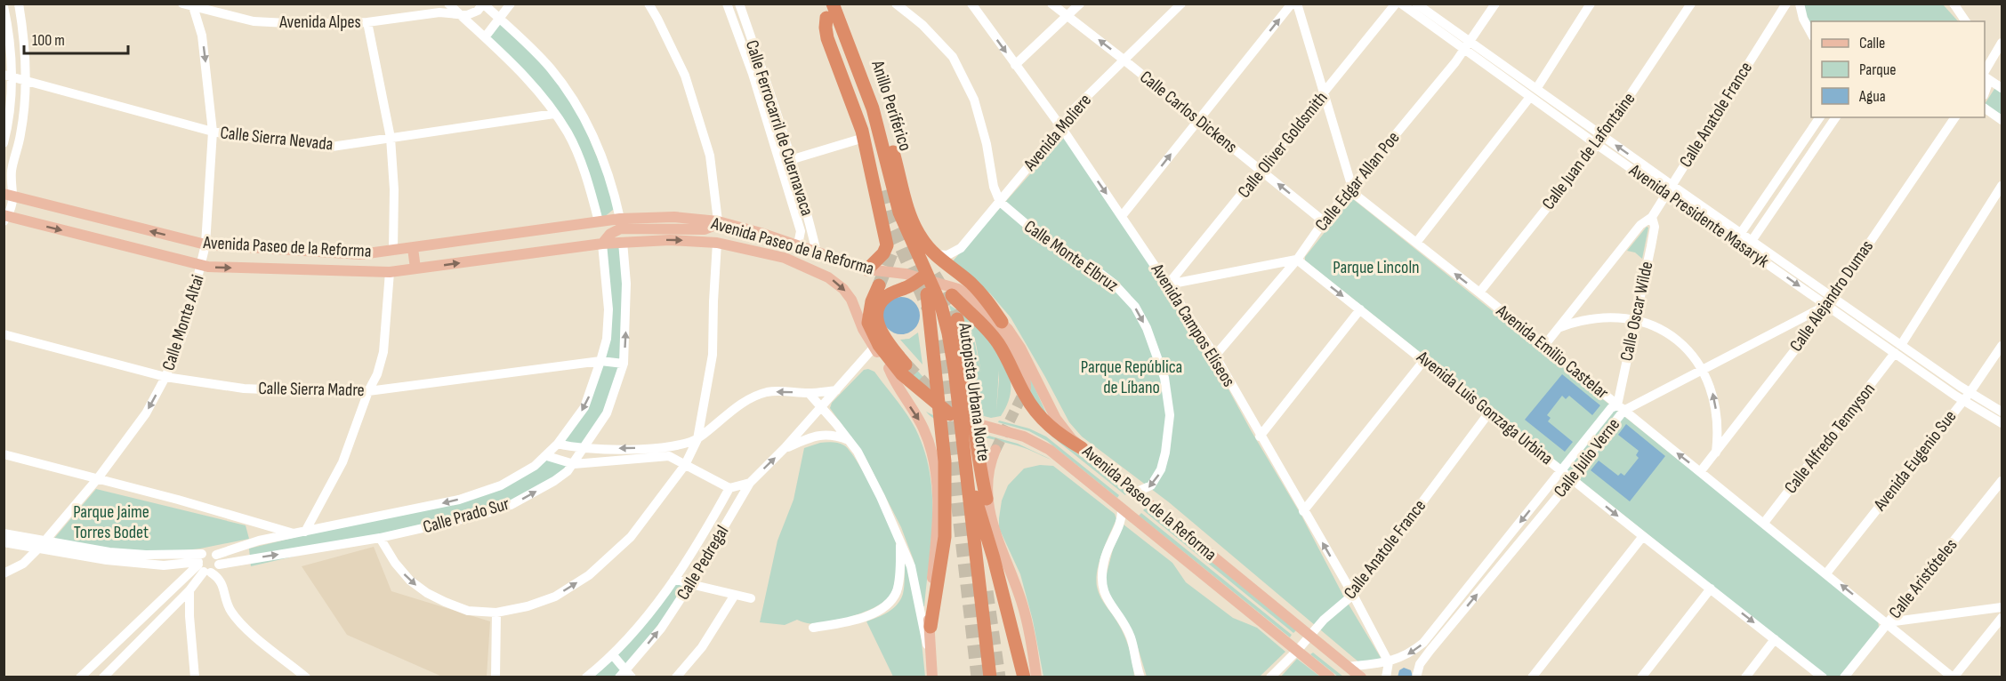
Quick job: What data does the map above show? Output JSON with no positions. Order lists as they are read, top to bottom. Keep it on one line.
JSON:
{"streets":{"highway":["Anillo Periférico","Autopista Urbana Norte"],"main road":["Avenida Paseo de la Reforma","Calle Prado Sur"],"street":["Avenida Alpes","Calle Carlos Dickens","Calle Anatole France","Calle Ferrocarril de Cuernavaca","Avenida Moliere","Calle Sierra Nevada","Calle Oliver Goldsmith","Calle Juan de Lafontaine","Calle Edgar Allan Poe","Avenida Presidente Masaryk","Calle Monte Elbruz","Calle Alejandro Dumas","Calle Oscar Wilde","Calle Monte Altai","Avenida Campos Elíseos","Avenida Emilio Castelar","Calle Sierra Madre","Avenida Luis Gonzaga Urbina","Calle Alfredo Tennyson","Calle Julio Verne","Avenida Eugenio Sue","Calle Pedregal","Calle Aristóteles"]},"crossings":[["Avenida Alpes","Calle Monte Altai"],["Anillo Periférico","Autopista Urbana Norte"],["Calle Carlos Dickens","Avenida Moliere"],["Calle Carlos Dickens","Calle Oliver Goldsmith"],["Calle Carlos Dickens","Calle Edgar Allan Poe"],["Calle Anatole France","Avenida Presidente Masaryk"],["Calle Anatole France","Avenida Paseo de la Reforma"],["Calle Anatole France","Calle Oscar Wilde"],["Calle Anatole France","Avenida Campos Elíseos"],["Calle Anatole France","Avenida Emilio Castelar"],["Calle Anatole France","Avenida Luis Gonzaga Urbina"],["Calle Ferrocarril de Cuernavaca","Avenida Paseo de la Reforma"],["Avenida Moliere","Calle Monte Elbruz"],["Avenida Moliere","Avenida Campos Elíseos"],["Calle Sierra Nevada","Calle Monte Altai"],["Calle Oliver Goldsmith","Avenida Campos Elíseos"],["Calle Oliver Goldsmith","Avenida Emilio Castelar"],["Calle Juan de Lafontaine","Avenida Presidente Masaryk"],["Calle Juan de Lafontaine","Avenida Emilio Castelar"],["Calle Edgar Allan Poe","Avenida Presidente Masaryk"],["Calle Edgar Allan Poe","Avenida Campos Elíseos"],["Calle Edgar Allan Poe","Avenida Emilio Castelar"],["Calle Edgar Allan Poe","Avenida Luis Gonzaga Urbina"],["Avenida Presidente Masaryk","Calle Alejandro Dumas"],["Avenida Presidente Masaryk","Calle Alfredo Tennyson"],["Avenida Presidente Masaryk","Calle Julio Verne"],["Avenida Presidente Masaryk","Avenida Eugenio Sue"],["Avenida Paseo de la Reforma","Calle Monte Elbruz"],["Avenida Paseo de la Reforma","Calle Monte Altai"],["Avenida Paseo de la Reforma","Calle Julio Verne"],["Avenida Paseo de la Reforma","Calle Prado Sur"],["Avenida Paseo de la Reforma","Calle Pedregal"],["Calle Alejandro Dumas","Avenida Emilio Castelar"],["Calle Alejandro Dumas","Calle Julio Verne"],["Calle Oscar Wilde","Avenida Emilio Castelar"],["Calle Oscar Wilde","Calle Julio Verne"],["Calle Monte Altai","Calle Sierra Madre"],["Avenida Campos Elíseos","Calle Julio Verne"],["Avenida Emilio Castelar","Calle Alfredo Tennyson"],["Avenida Emilio Castelar","Calle Julio Verne"],["Avenida Emilio Castelar","Avenida Eugenio Sue"],["Avenida Emilio Castelar","Calle Aristóteles"],["Calle Sierra Madre","Calle Prado Sur"],["Avenida Luis Gonzaga Urbina","Calle Julio Verne"]],"one_way":["Calle Carlos Dickens","Calle Monte Elbruz","Calle Monte Altai","Avenida Luis Gonzaga Urbina"],"parks":["Parque Lincoln","Parque República de Líbano","Parque Jaime Torres Bodet"],"legend":["Calle","Parque","Agua"],"scale_bar":"100 m"}
